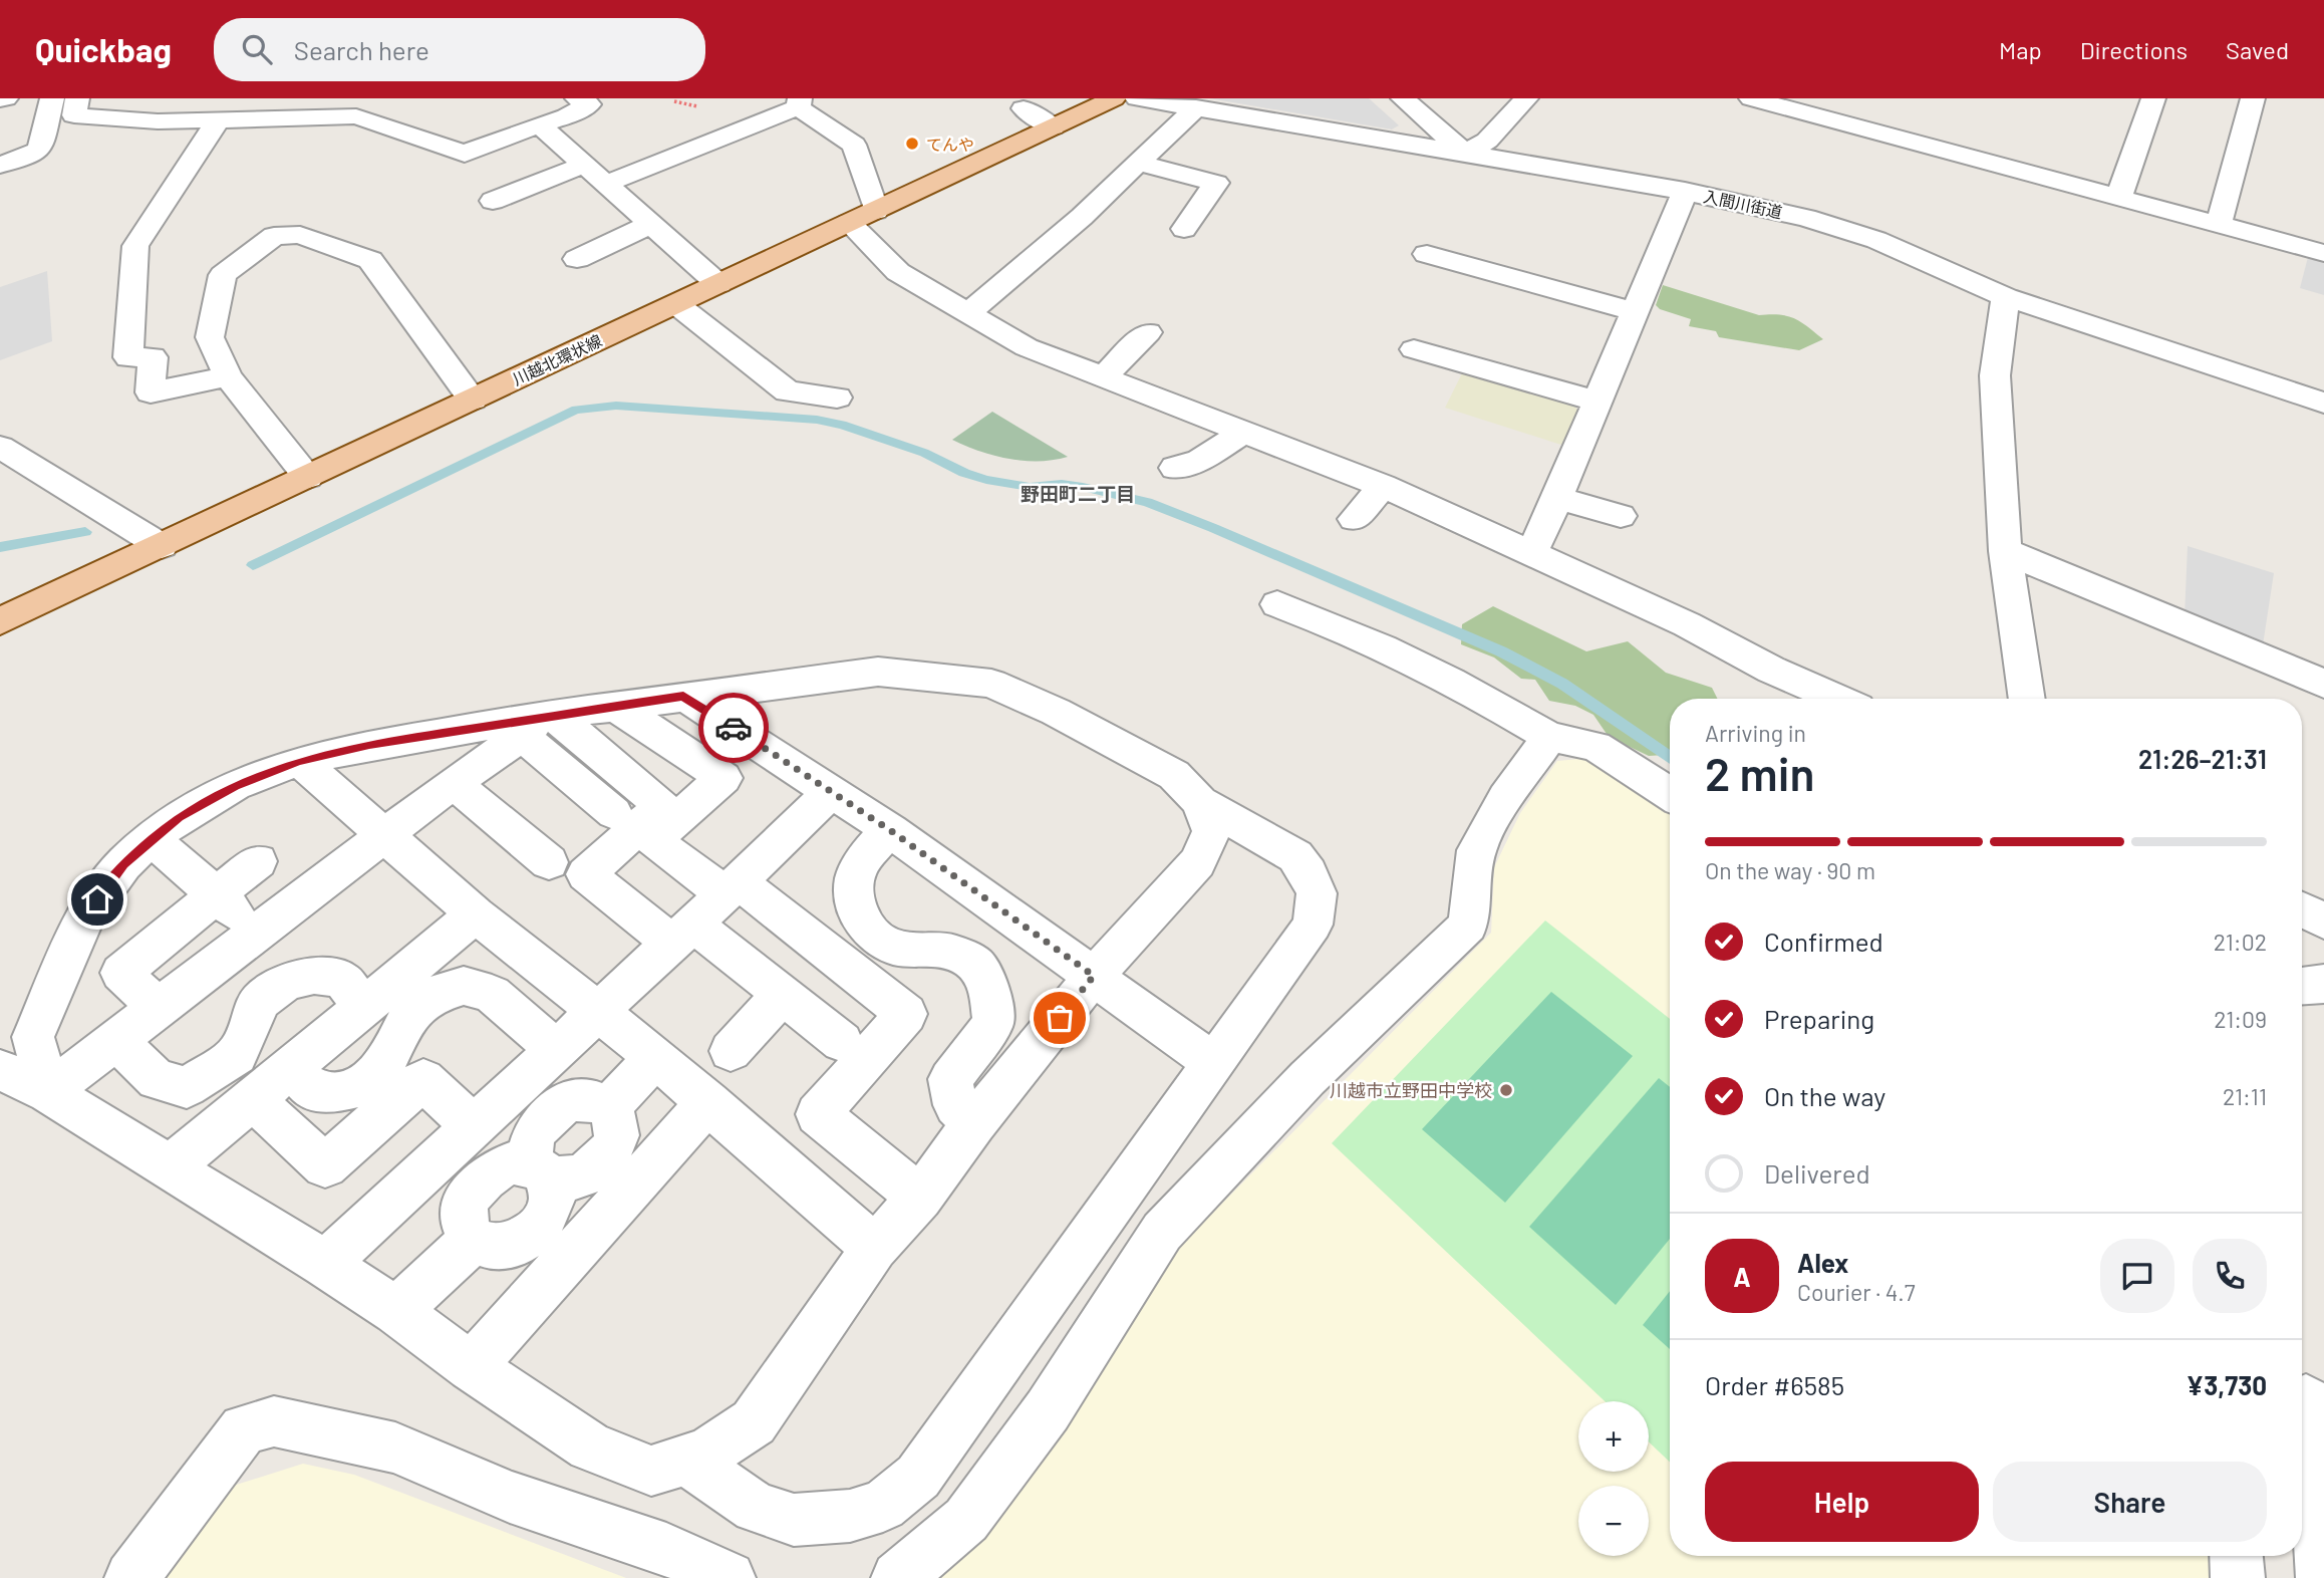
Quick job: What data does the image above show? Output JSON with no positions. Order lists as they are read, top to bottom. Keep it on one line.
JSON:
{"streets":{"main road":["川越北環状線"],"street":["入間川街道"]},"districts":["野田町二丁目"],"places":["てんや","川越市立野田中学校"],"page":{"header":"Quickbag","search":"Search here","nav":["Map","Directions","Saved"],"heading":["2 min","Arriving in","21:26–21:31"],"panel":["Alex","Courier · 4.7","Order #6585","¥3,730"],"bar":"On the way · 90 m","list":[["Confirmed","21:02"],["Preparing","21:09"],["On the way","21:11"],"Delivered"],"round":"A","map_buttons":["+","−"],"buttons":["Help","Share"]}}
